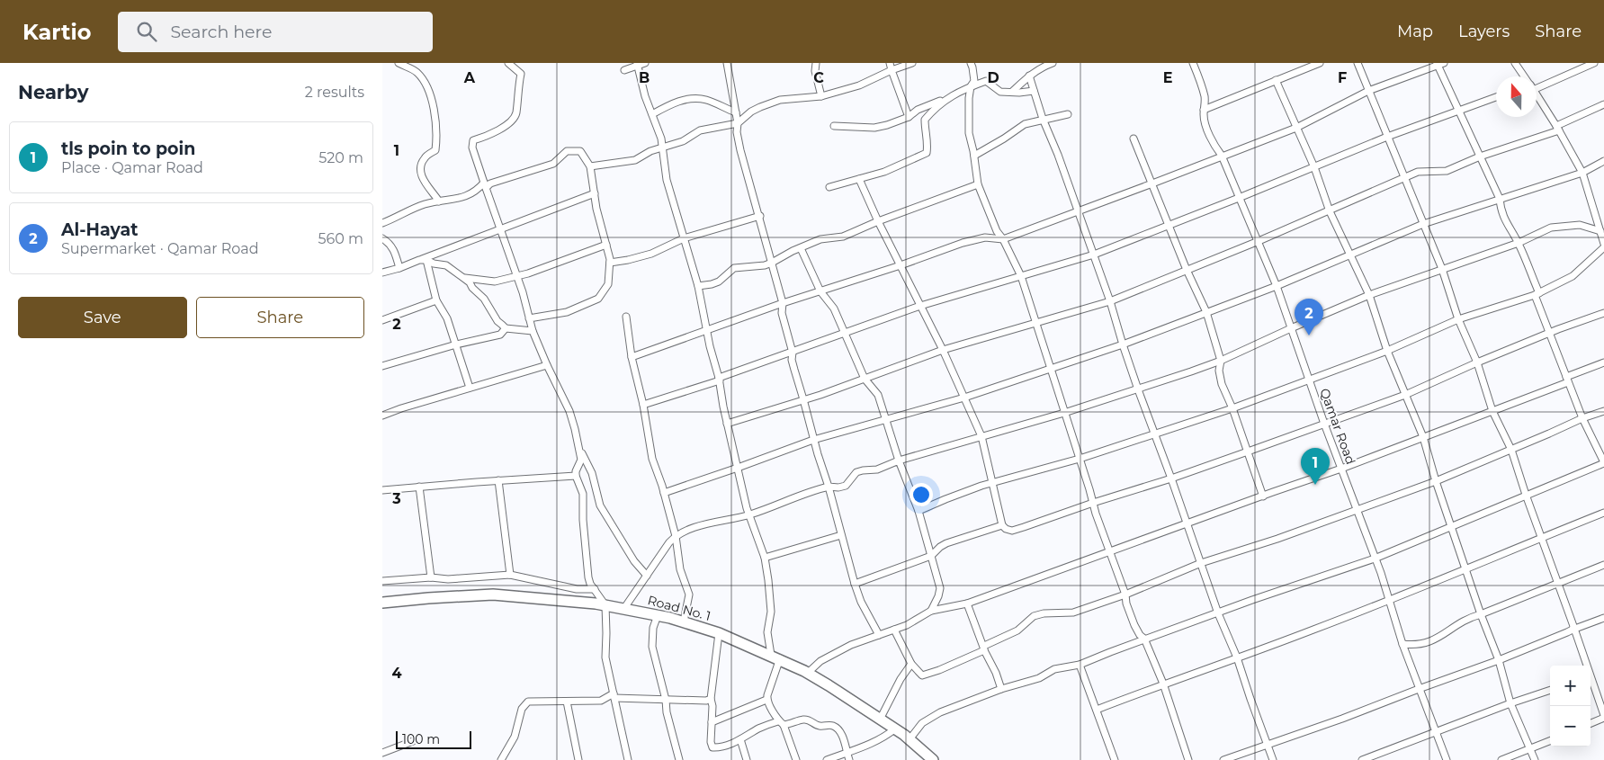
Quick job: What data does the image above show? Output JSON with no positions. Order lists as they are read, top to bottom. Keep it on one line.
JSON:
{"streets":{"highway":["Road No. 1"],"street":["Qamar Road"]},"scale_bar":"100 m","north":"top","page":{"header":"Kartio","search":"Search here","nav":["Map","Layers","Share"],"heading":["Nearby","2 results"],"list":[{"mark":"1","name":"tls poin to poin","note":"Place · Qamar Road","value":"520 m"},{"mark":"2","name":"Al-Hayat","note":"Supermarket · Qamar Road","value":"560 m"}],"buttons":["Save","Share"],"pins":["2","1"],"map_buttons":["+","−"],"scale":"100 m"},"grid":{"columns":["A","B","C","D","E","F"],"rows":["1","2","3","4"]}}
